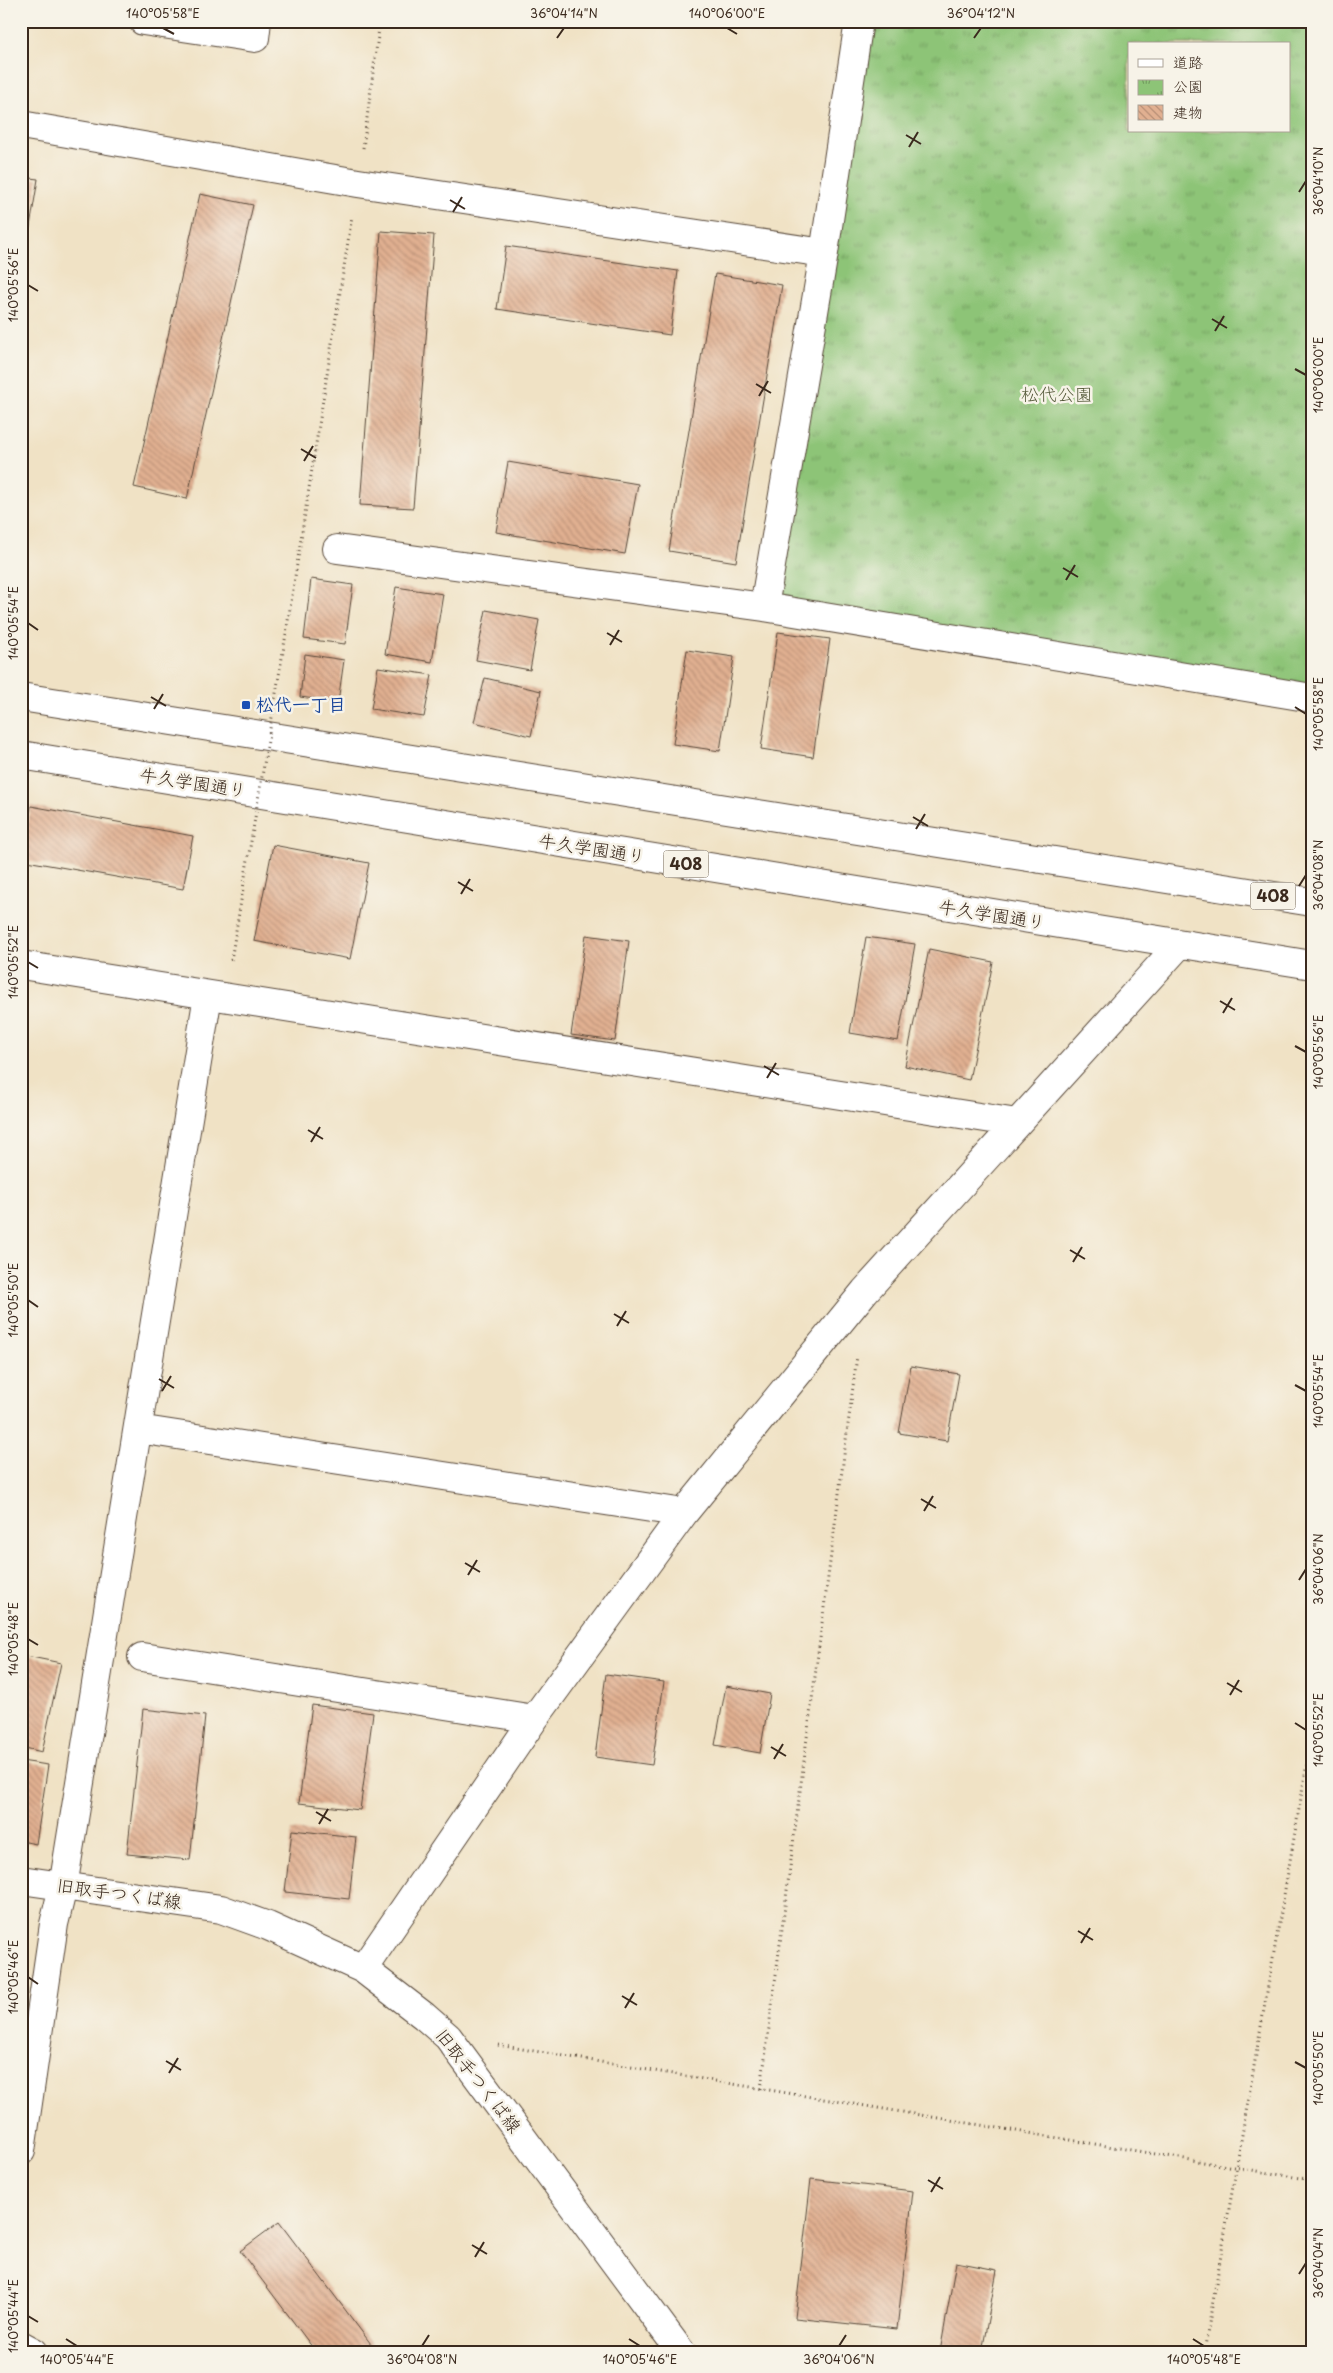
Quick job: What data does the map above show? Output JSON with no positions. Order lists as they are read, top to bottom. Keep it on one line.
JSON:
{"streets":{"main road":["牛久学園通り","408","旧取手つくば線"]},"parks":["松代公園"],"places":{"transit":["松代一丁目"]},"legend":["道路","公園","建物"],"coordinates":["140°05'58\"E","36°04'14\"N","140°06'00\"E","36°04'12\"N","36°04'10\"N","140°05'56\"E","140°05'54\"E","36°04'08\"N","140°05'52\"E","140°05'50\"E","36°04'06\"N","140°05'48\"E","140°05'46\"E","36°04'04\"N","140°05'44\"E"]}
